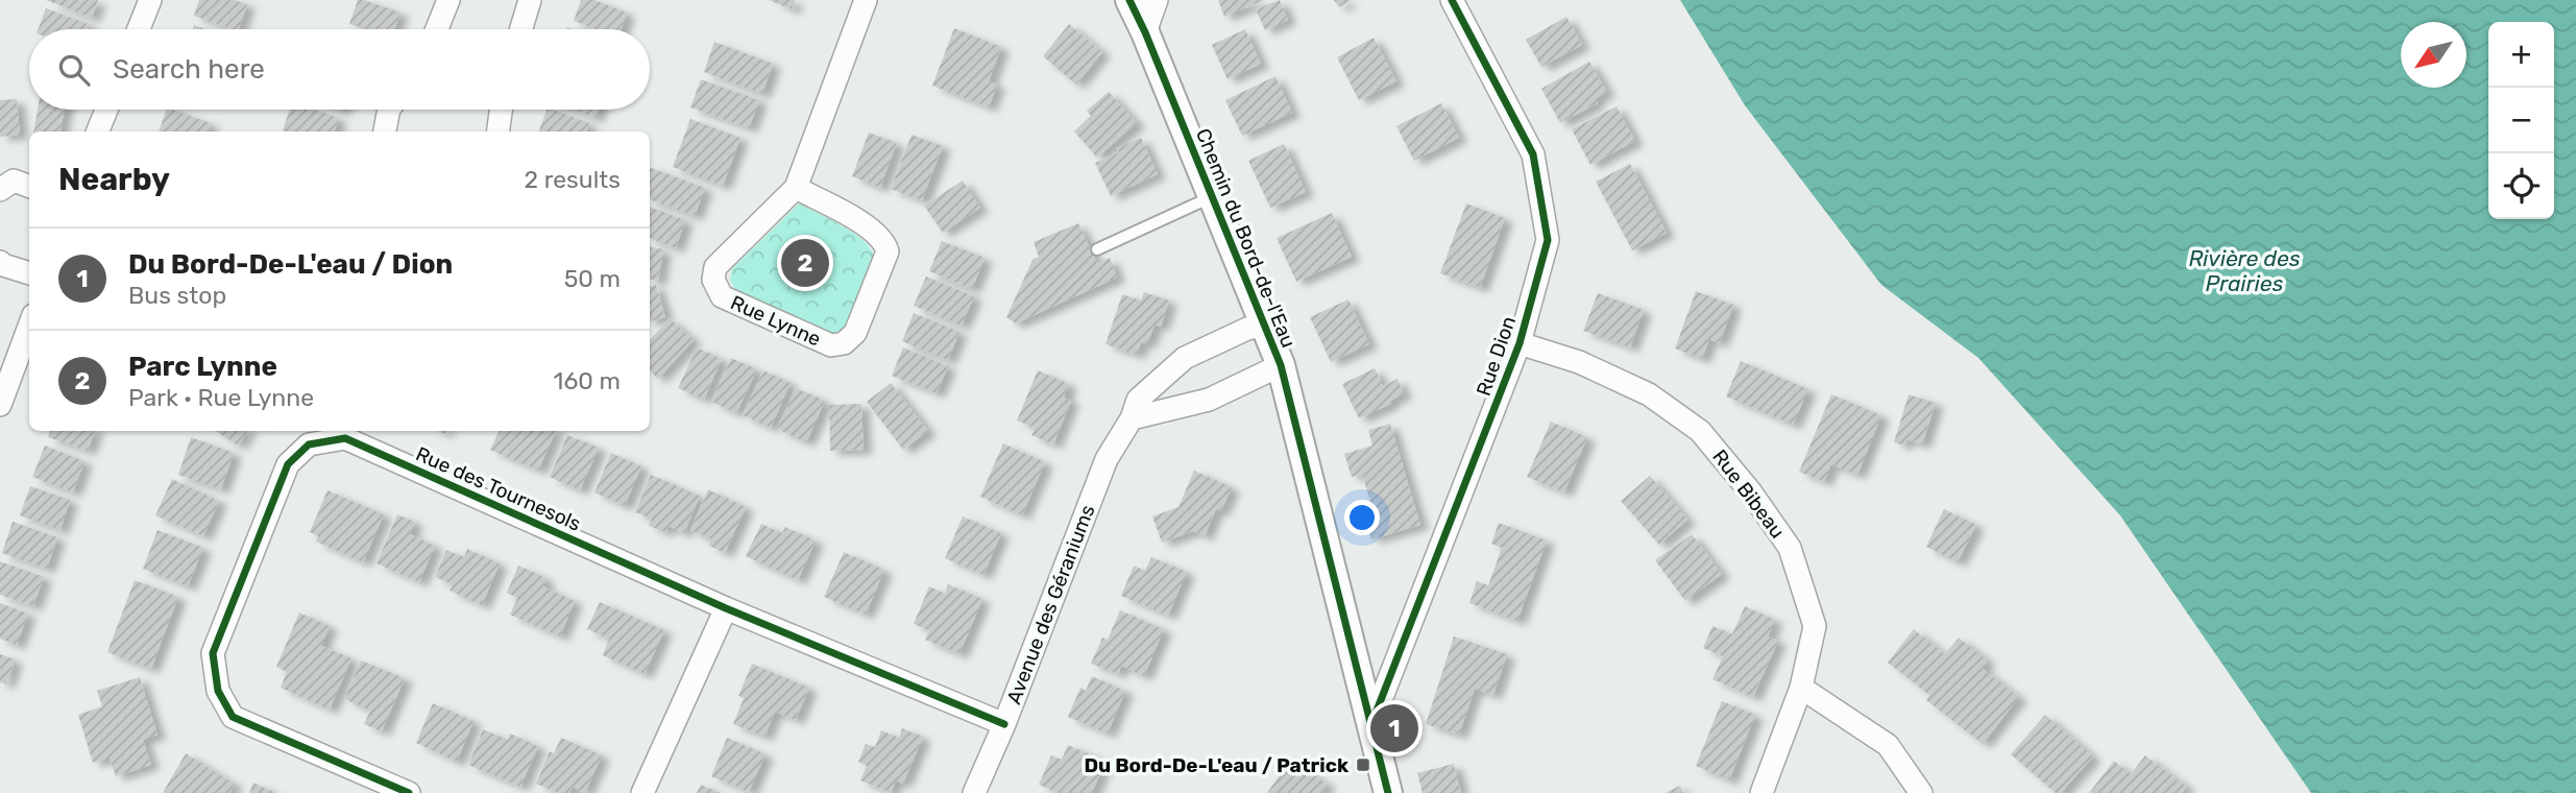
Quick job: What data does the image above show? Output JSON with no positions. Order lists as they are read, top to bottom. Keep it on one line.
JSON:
{"streets":{"street":["Chemin du Bord-de-l'Eau","Rue Lynne","Rue Dion","Rue des Tournesols","Rue Bibeau","Avenue des Géraniums"]},"crossings":[["Chemin du Bord-de-l'Eau","Rue Dion"],["Chemin du Bord-de-l'Eau","Avenue des Géraniums"],["Rue Dion","Rue Bibeau"],["Rue des Tournesols","Avenue des Géraniums"]],"water":["Rivière des Prairies"],"places":{"transit":["Du Bord-De-L'eau / Patrick"]},"north":"bottom left","page":{"map_buttons":["+","−"],"search":"Search here","heading":["Nearby","2 results"],"list":[{"mark":"1","name":"Du Bord-De-L'eau / Dion","note":"Bus stop","value":"50 m"},{"mark":"2","name":"Parc Lynne","note":"Park · Rue Lynne","value":"160 m"}],"pins":["2","1"]}}
